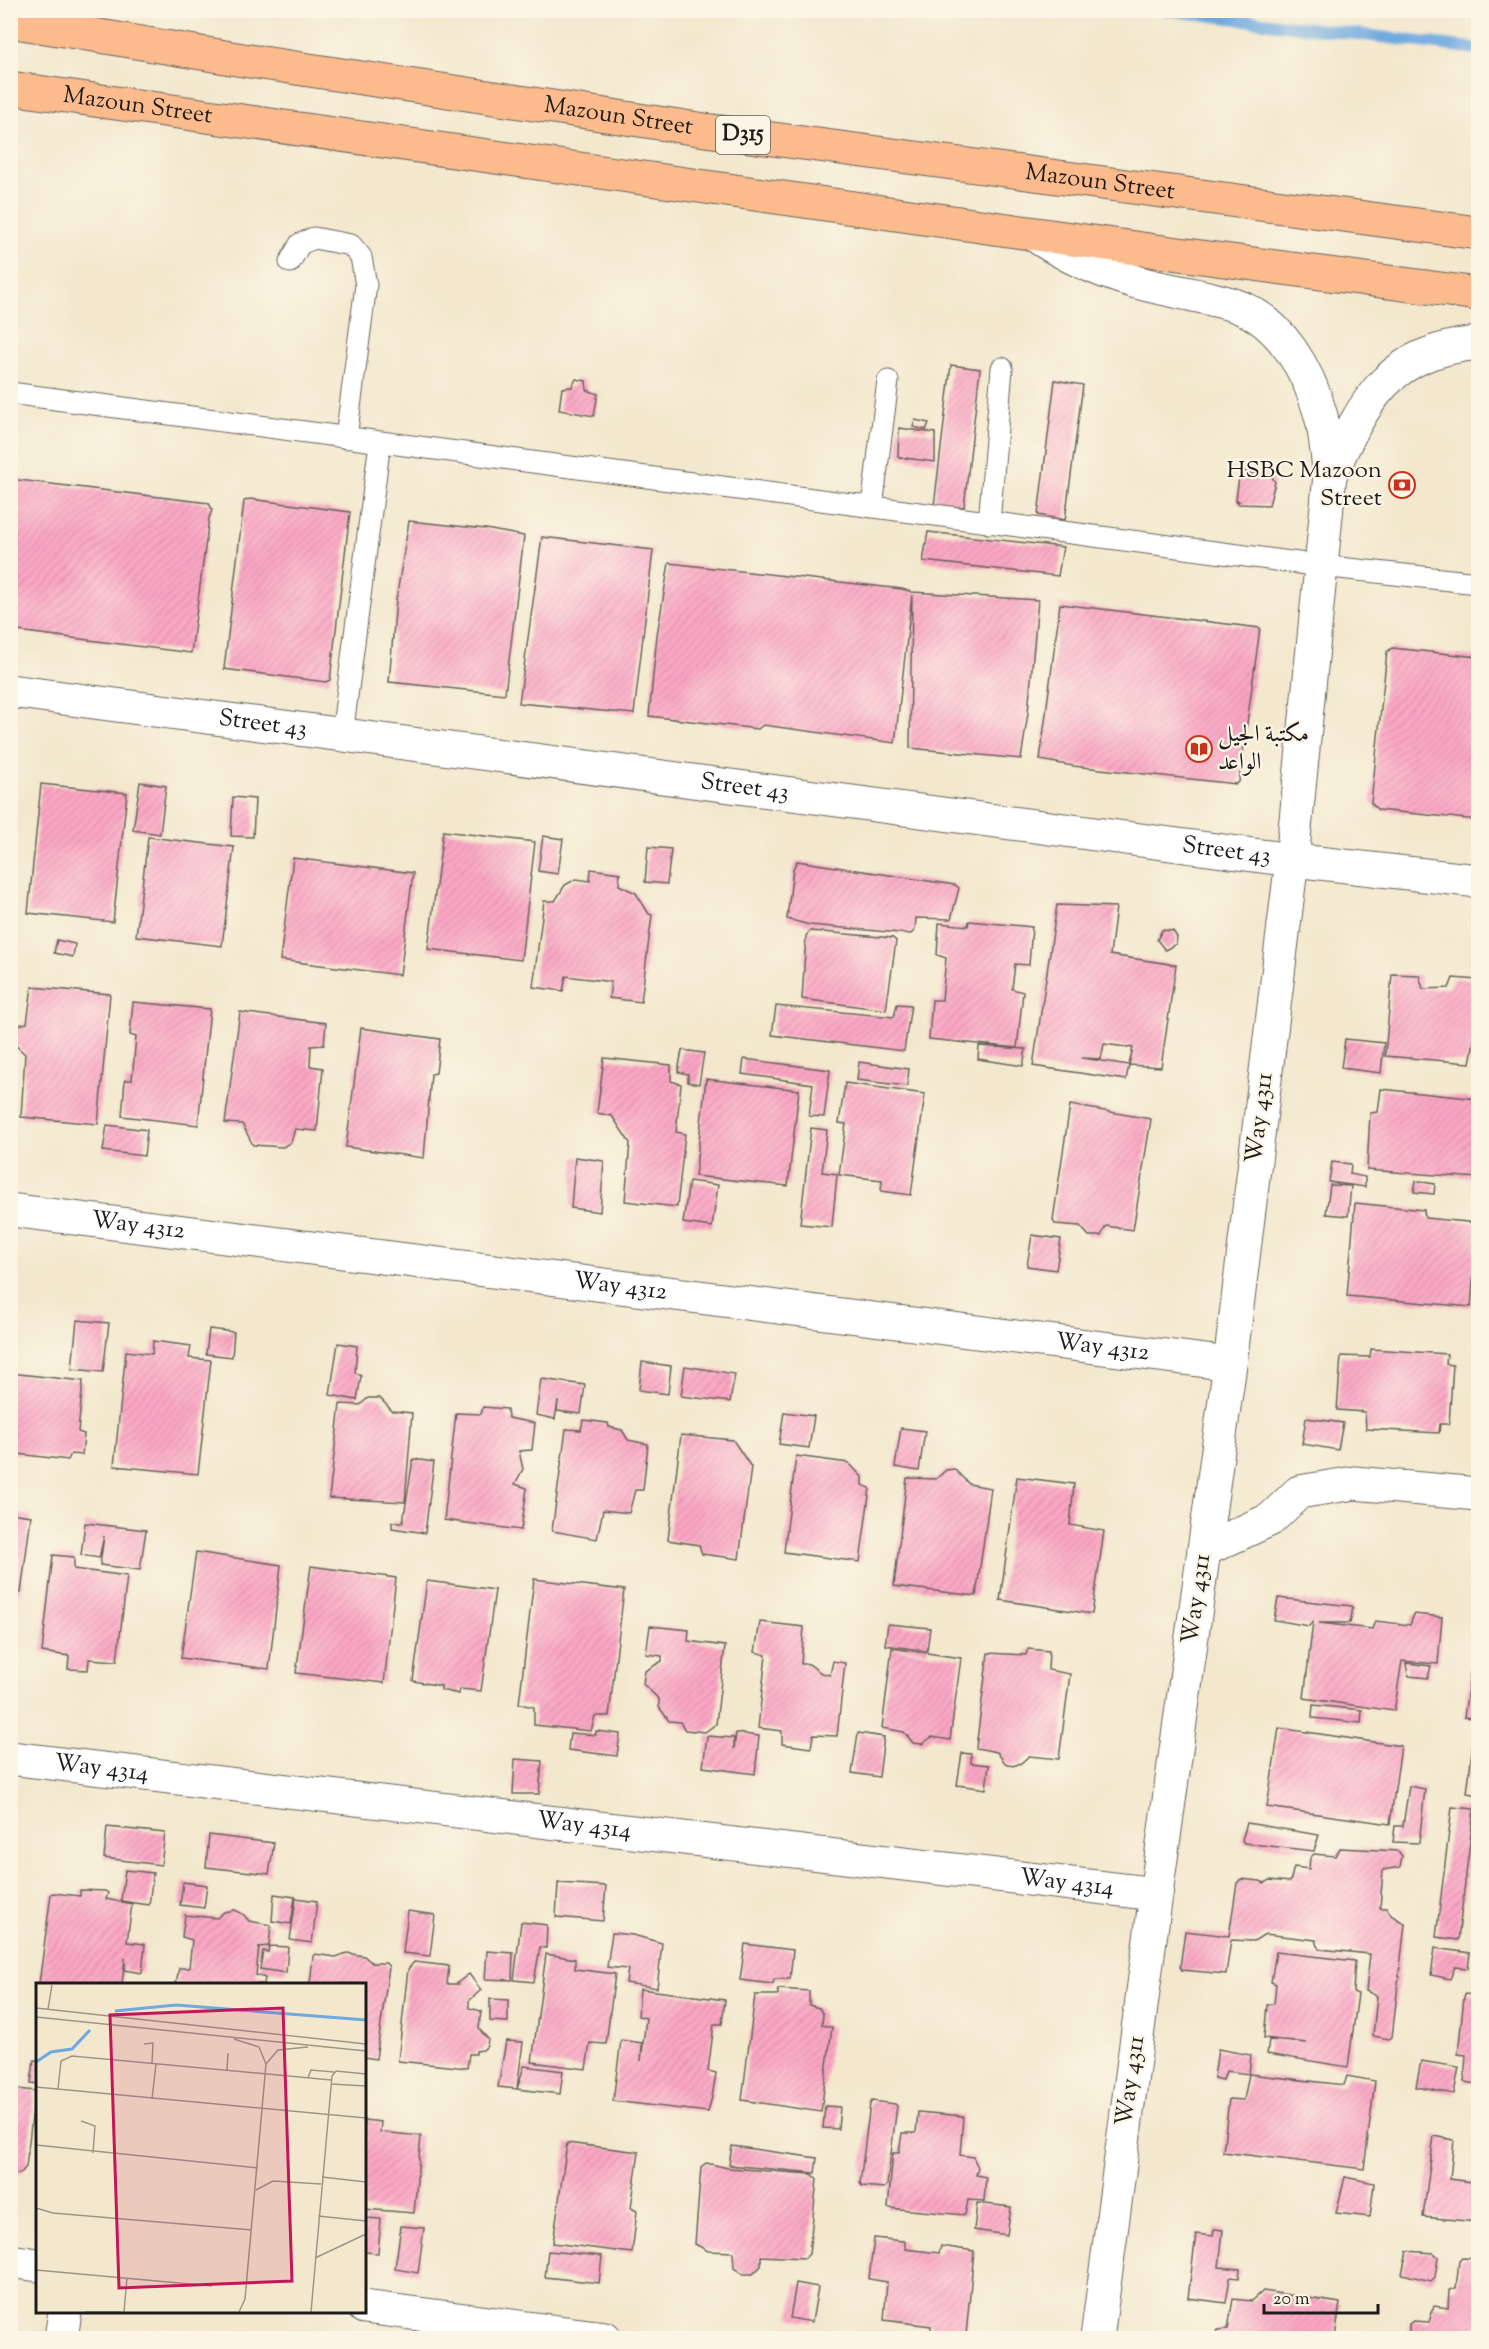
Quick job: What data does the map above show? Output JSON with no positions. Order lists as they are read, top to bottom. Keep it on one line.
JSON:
{"streets":{"main road":["Mazoun Street","D315"],"street":["Street 43","Way 4311","Way 4312","Way 4314"]},"crossings":[["Street 43","Way 4311"],["Way 4311","Way 4312"],["Way 4311","Way 4314"]],"places":{"bank":["HSBC Mazoon Street"],"library":["مكتبة الجيل الواعد"]},"scale_bar":"20 m"}
